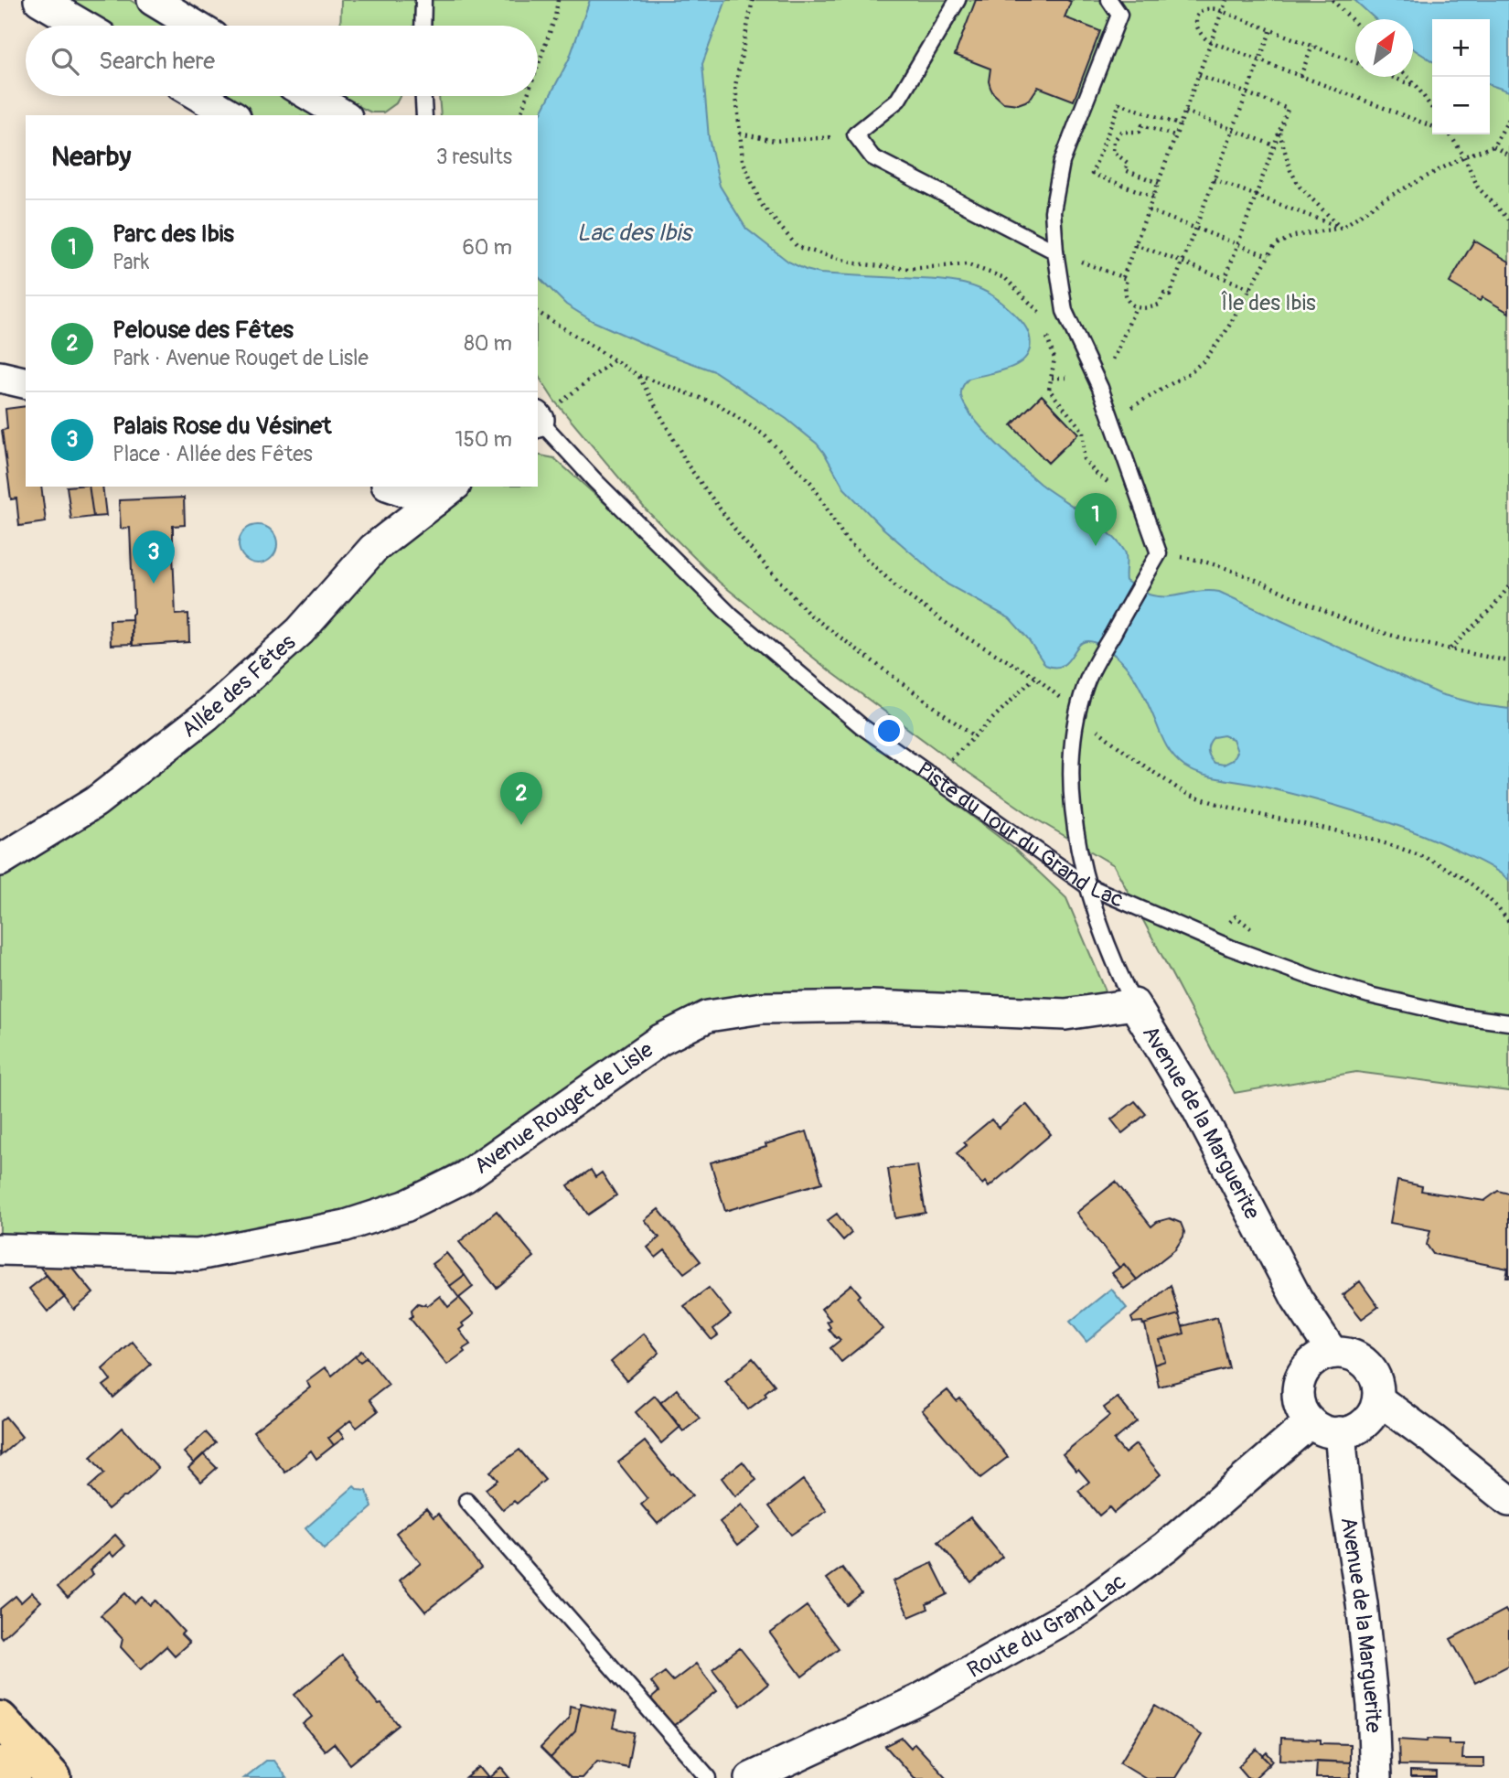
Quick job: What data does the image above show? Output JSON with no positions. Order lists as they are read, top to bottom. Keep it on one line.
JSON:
{"streets":{"street":["Allée des Fêtes","Avenue Rouget de Lisle","Avenue de la Marguerite","Route du Grand Lac"],"lane":["Piste du Tour du Grand Lac"]},"crossings":[["Piste du Tour du Grand Lac","Avenue de la Marguerite"],["Avenue Rouget de Lisle","Avenue de la Marguerite"],["Avenue de la Marguerite","Route du Grand Lac"]],"water":["Lac des Ibis"],"parks":["Île des Ibis"],"north":"top right","page":{"map_buttons":["+","−"],"search":"Search here","heading":["Nearby","3 results"],"list":[{"mark":"1","name":"Parc des Ibis","note":"Park","value":"60 m"},{"mark":"2","name":"Pelouse des Fêtes","note":"Park · Avenue Rouget de Lisle","value":"80 m"},{"mark":"3","name":"Palais Rose du Vésinet","note":"Place · Allée des Fêtes","value":"150 m"}],"pins":["1","3","2"]}}
